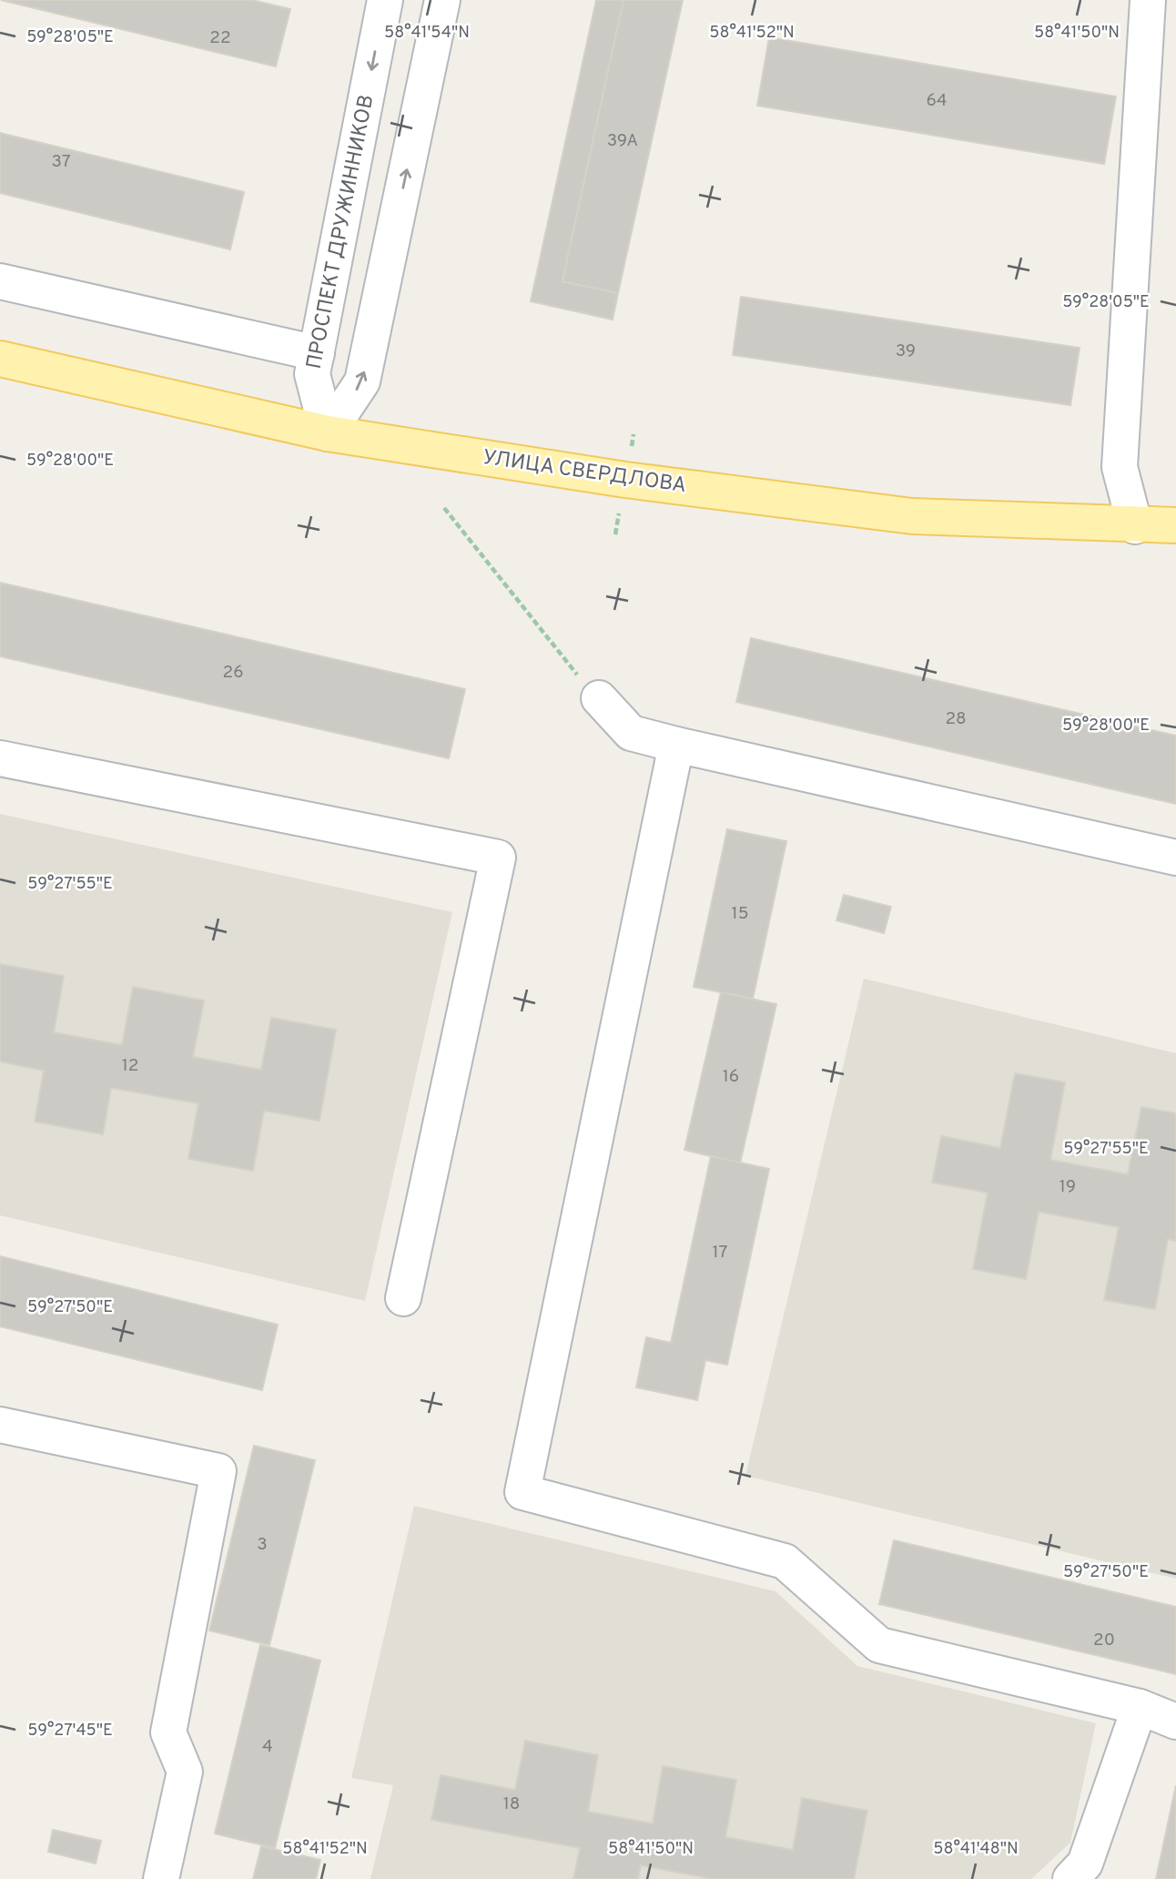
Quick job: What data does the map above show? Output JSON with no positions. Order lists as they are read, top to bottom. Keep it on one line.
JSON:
{"streets":{"main road":["УЛИЦА СВЕРДЛОВА"],"street":["ПРОСПЕКТ ДРУЖИННИКОВ"]},"crossings":[["ПРОСПЕКТ ДРУЖИННИКОВ","УЛИЦА СВЕРДЛОВА"]],"house_numbers":["22","64","39А","37","39","26","28","15","12","16","19","17","3","20","4","18"],"coordinates":["58°41'54\"N","58°41'52\"N","58°41'50\"N","59°28'05\"E","59°28'00\"E","59°27'55\"E","59°27'50\"E","59°27'45\"E","58°41'48\"N"]}
